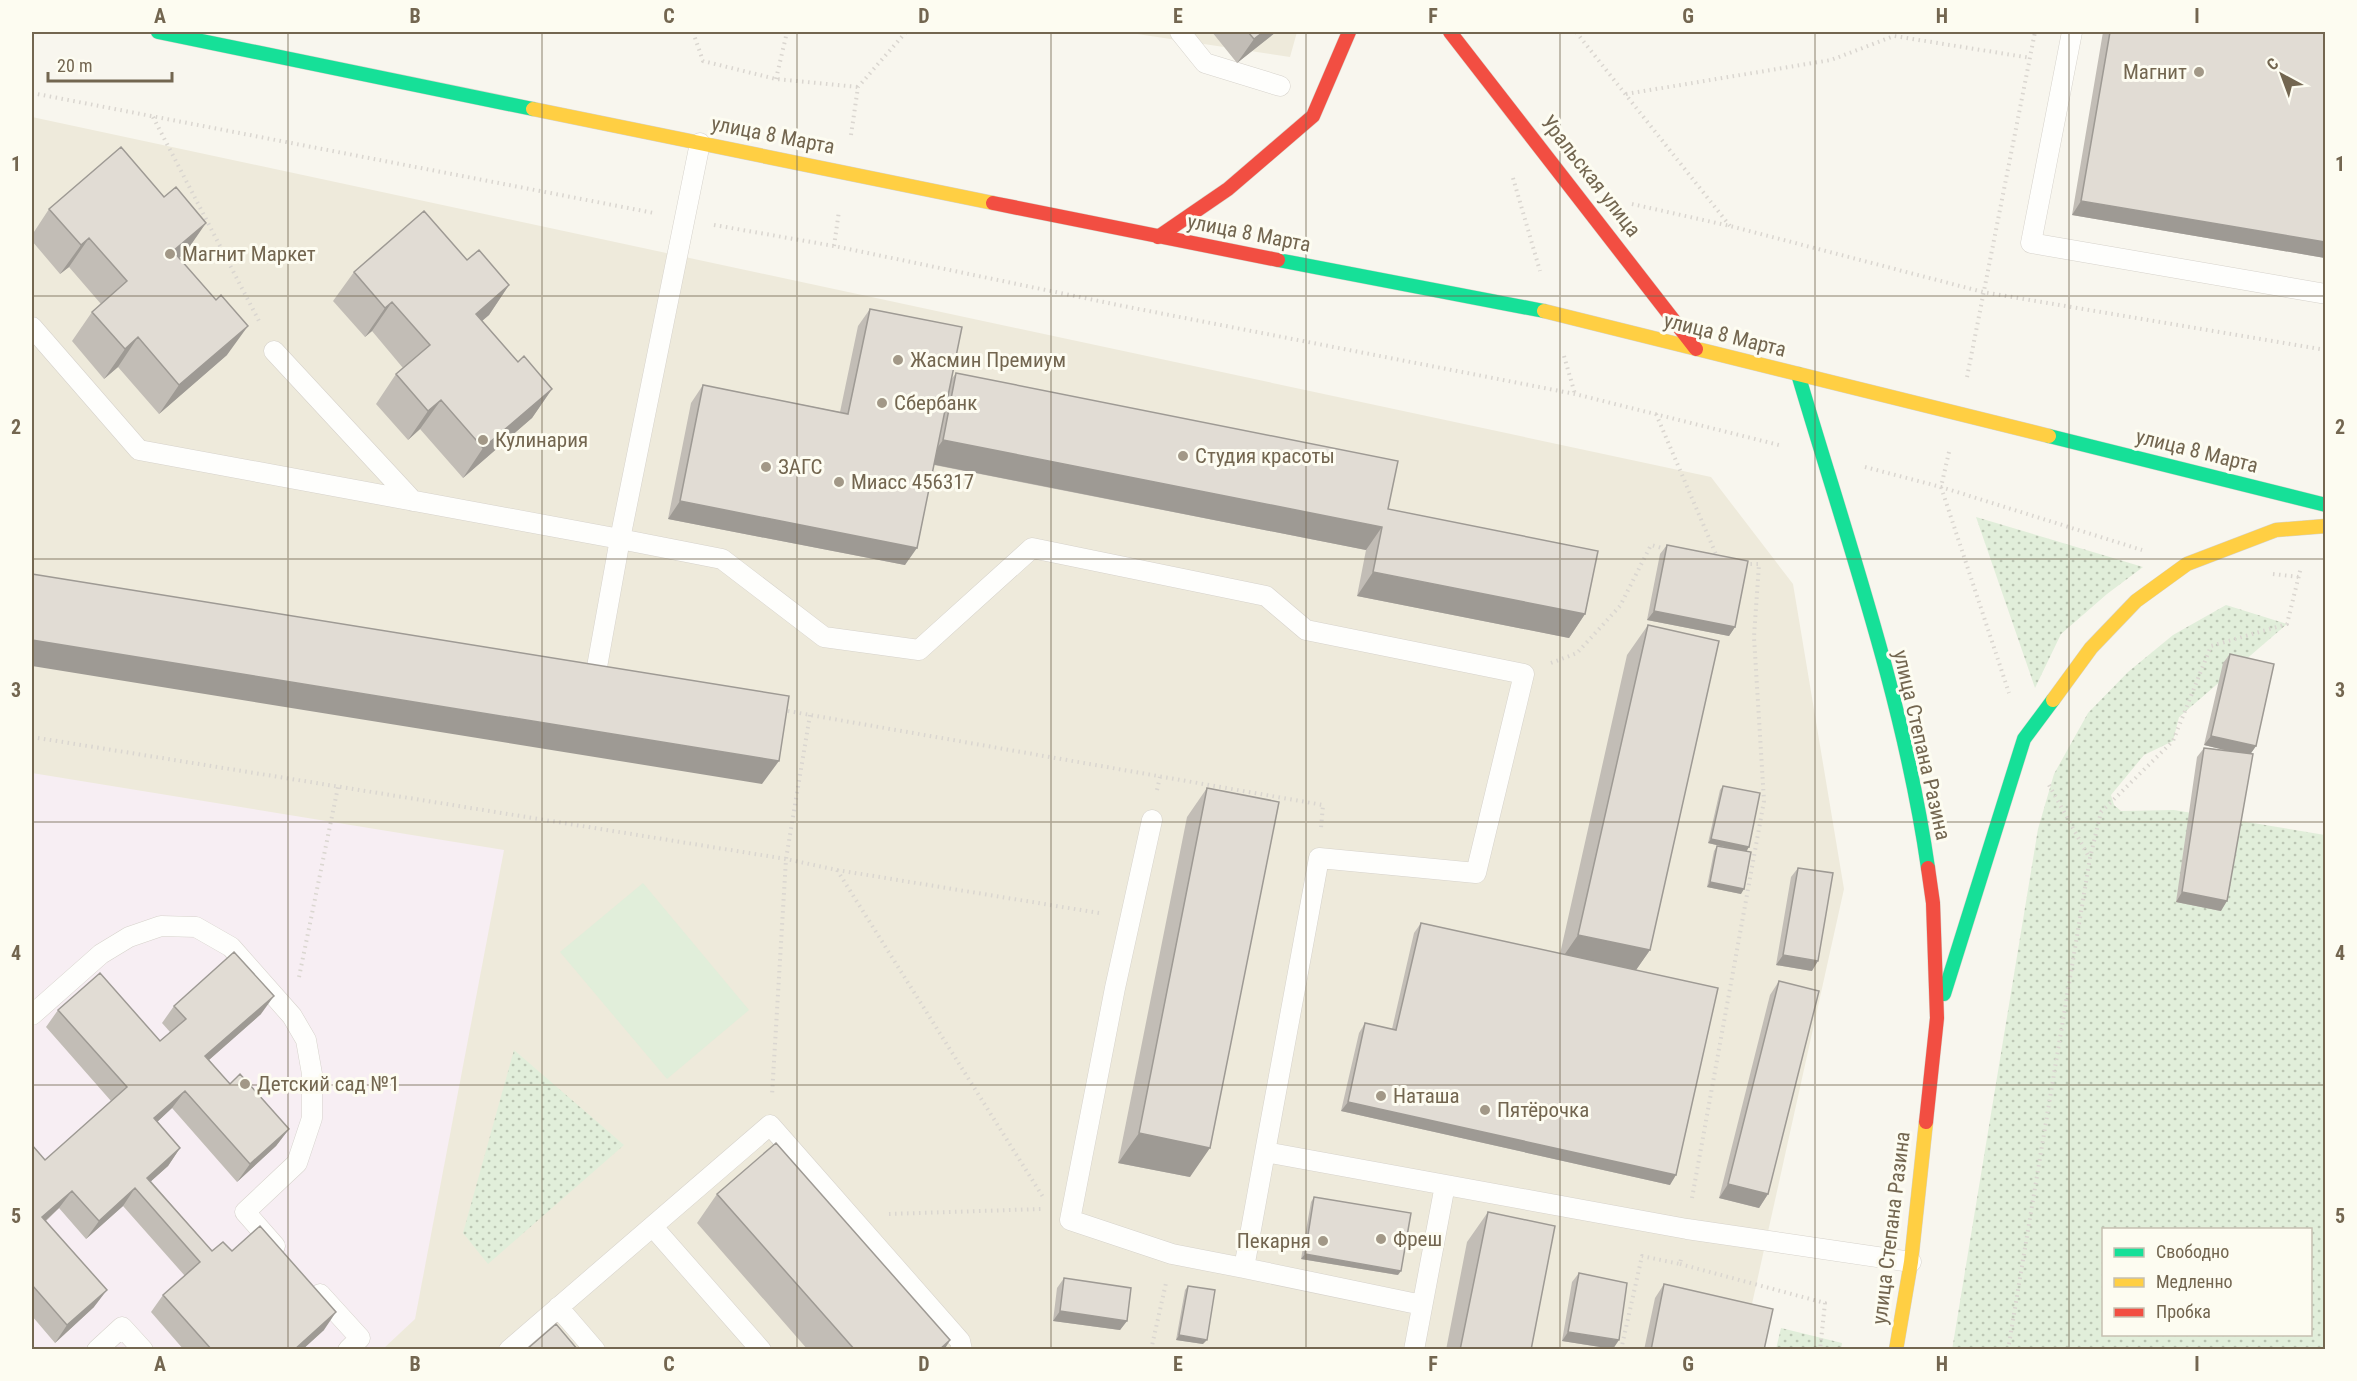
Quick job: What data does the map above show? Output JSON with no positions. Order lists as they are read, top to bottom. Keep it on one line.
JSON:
{"streets":{"main road":["улица 8 Марта","Уральская улица","улица Степана Разина"]},"crossings":[["улица 8 Марта","Уральская улица"],["улица 8 Марта","улица Степана Разина"]],"places":["Магнит","Магнит Маркет","Жасмин Премиум","Сбербанк","Кулинария","Студия красоты","ЗАГС","Миасс 456317","Детский сад №1","Наташа","Пятёрочка","Фреш","Пекарня"],"legend":["Свободно","Медленно","Пробка"],"scale_bar":"20 m","north":"top left","grid":{"columns":["A","B","C","D","E","F","G","H","I"],"rows":["1","2","3","4","5"]}}
